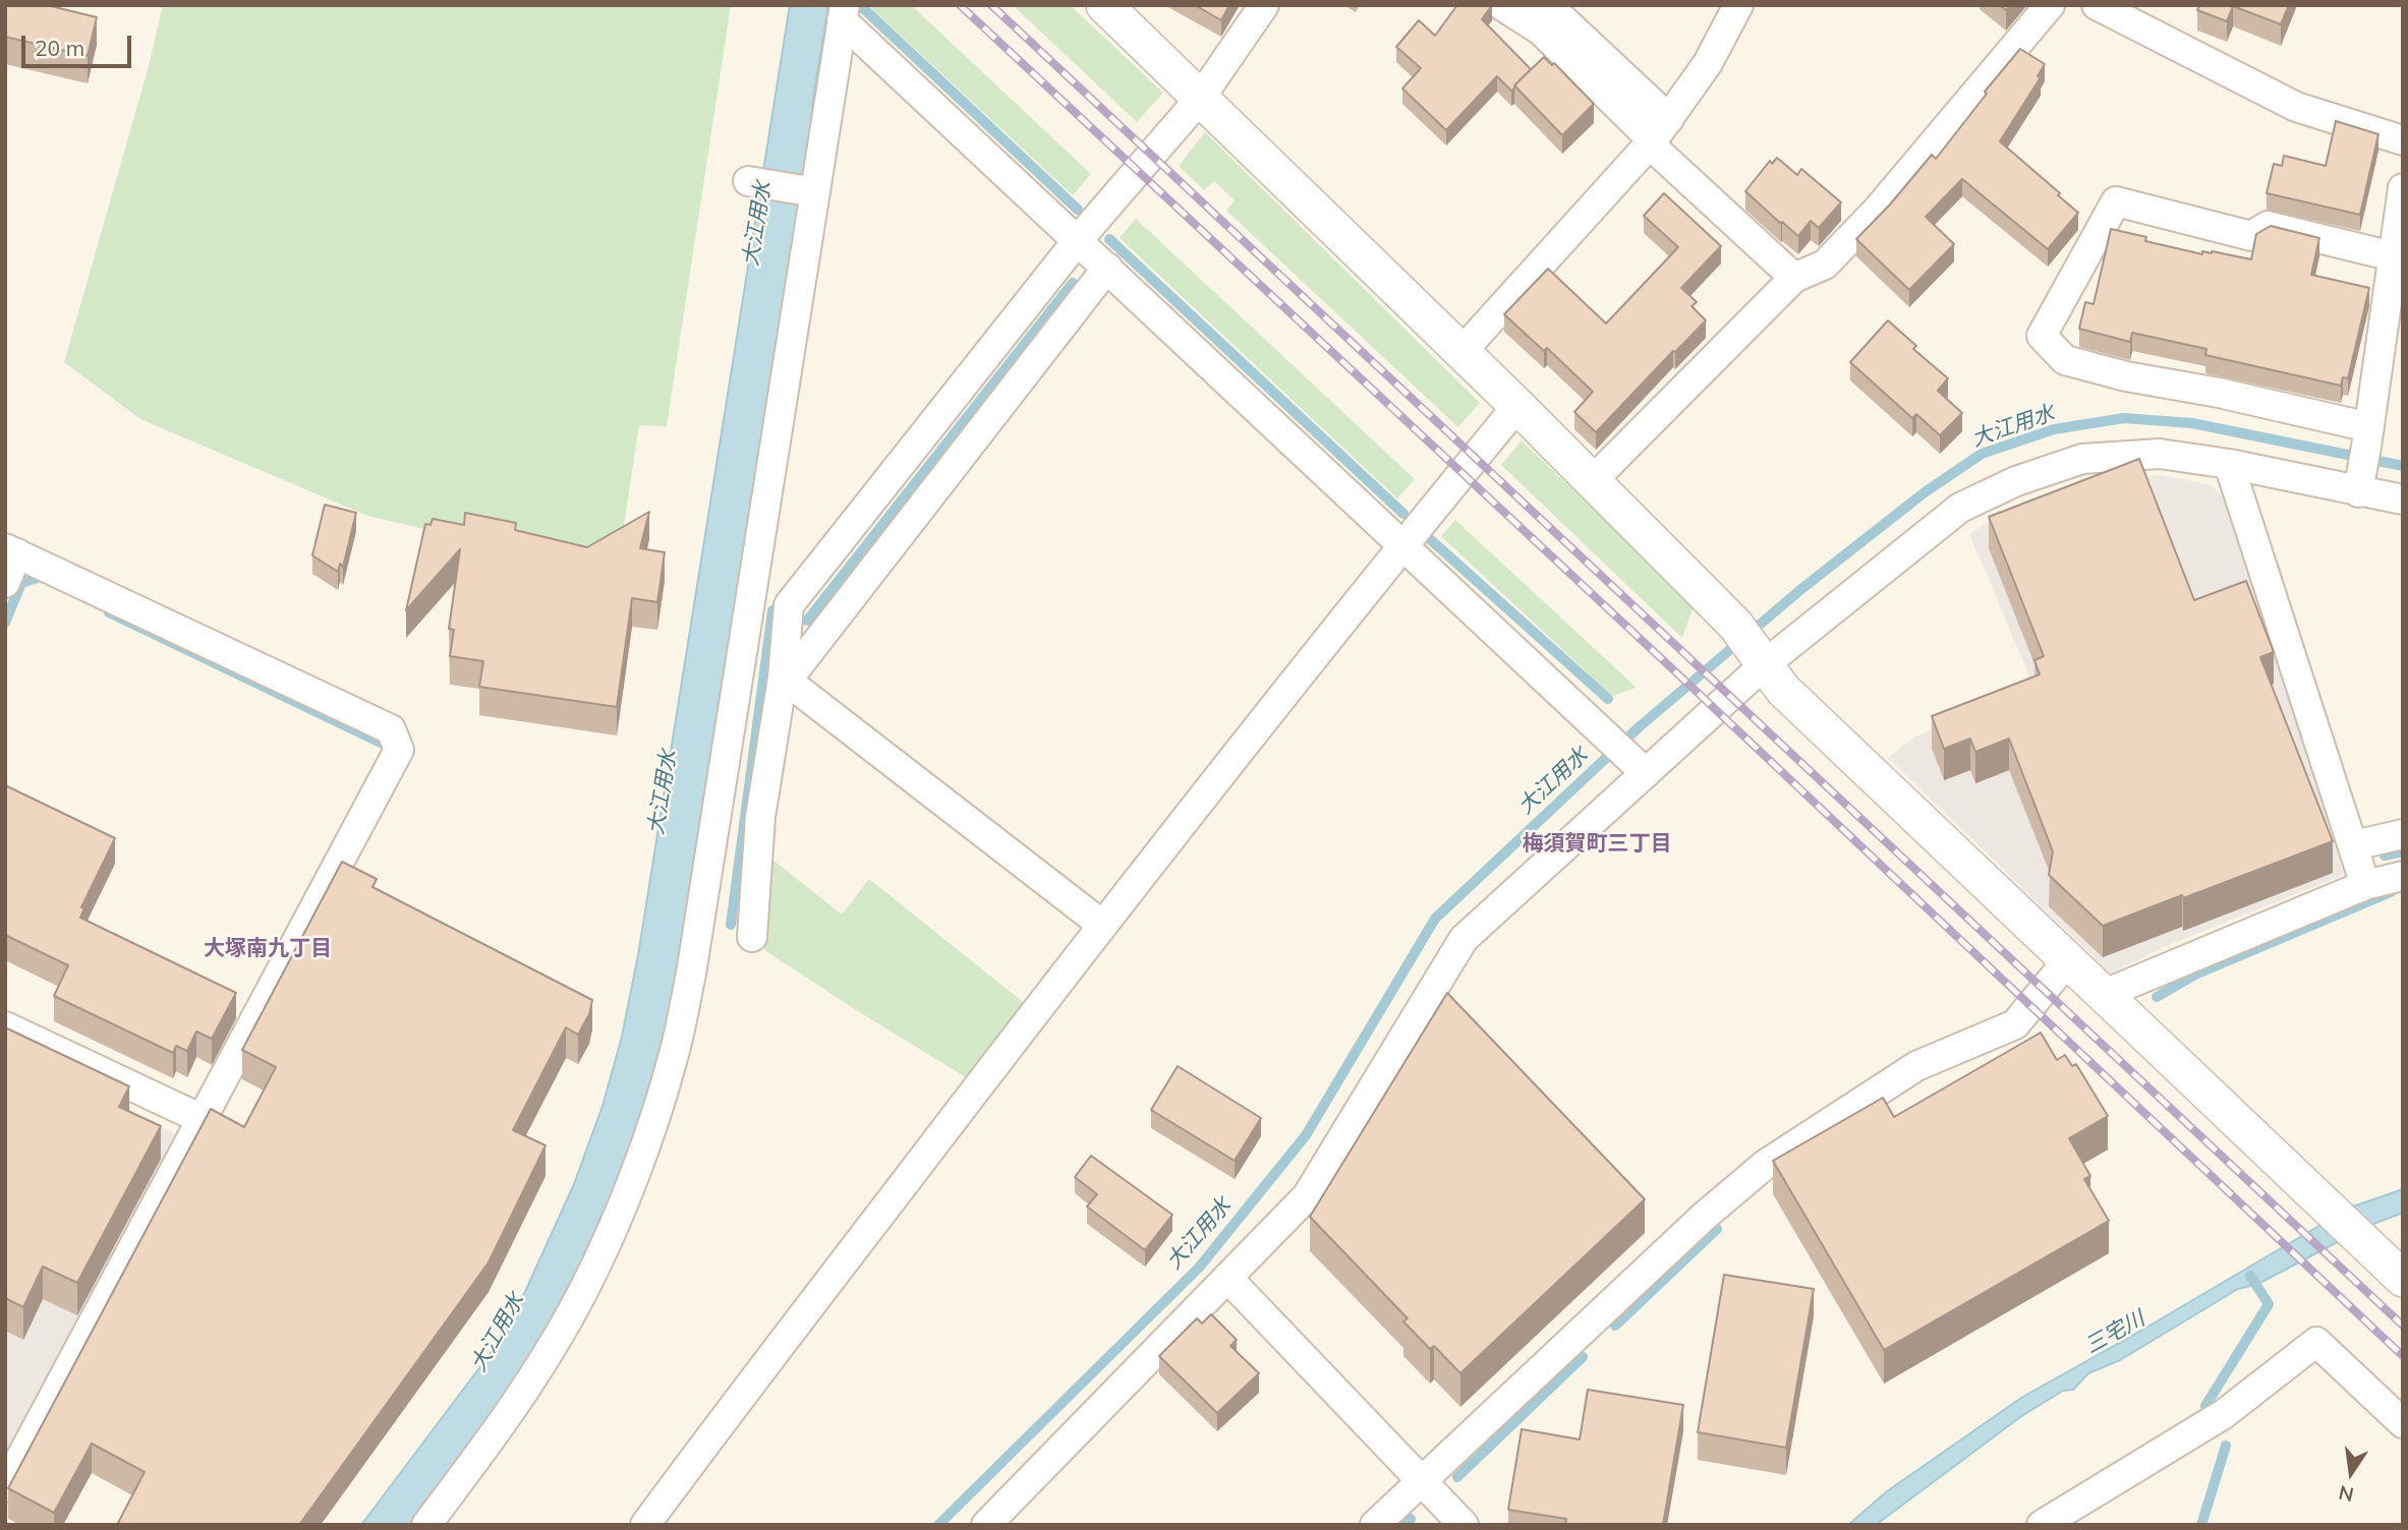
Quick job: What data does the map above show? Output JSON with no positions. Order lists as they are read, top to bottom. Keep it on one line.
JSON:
{"districts":["梅須賀町三丁目","大塚南九丁目"],"water":["大江用水","三宅川"],"scale_bar":"20 m","north":"bottom"}
